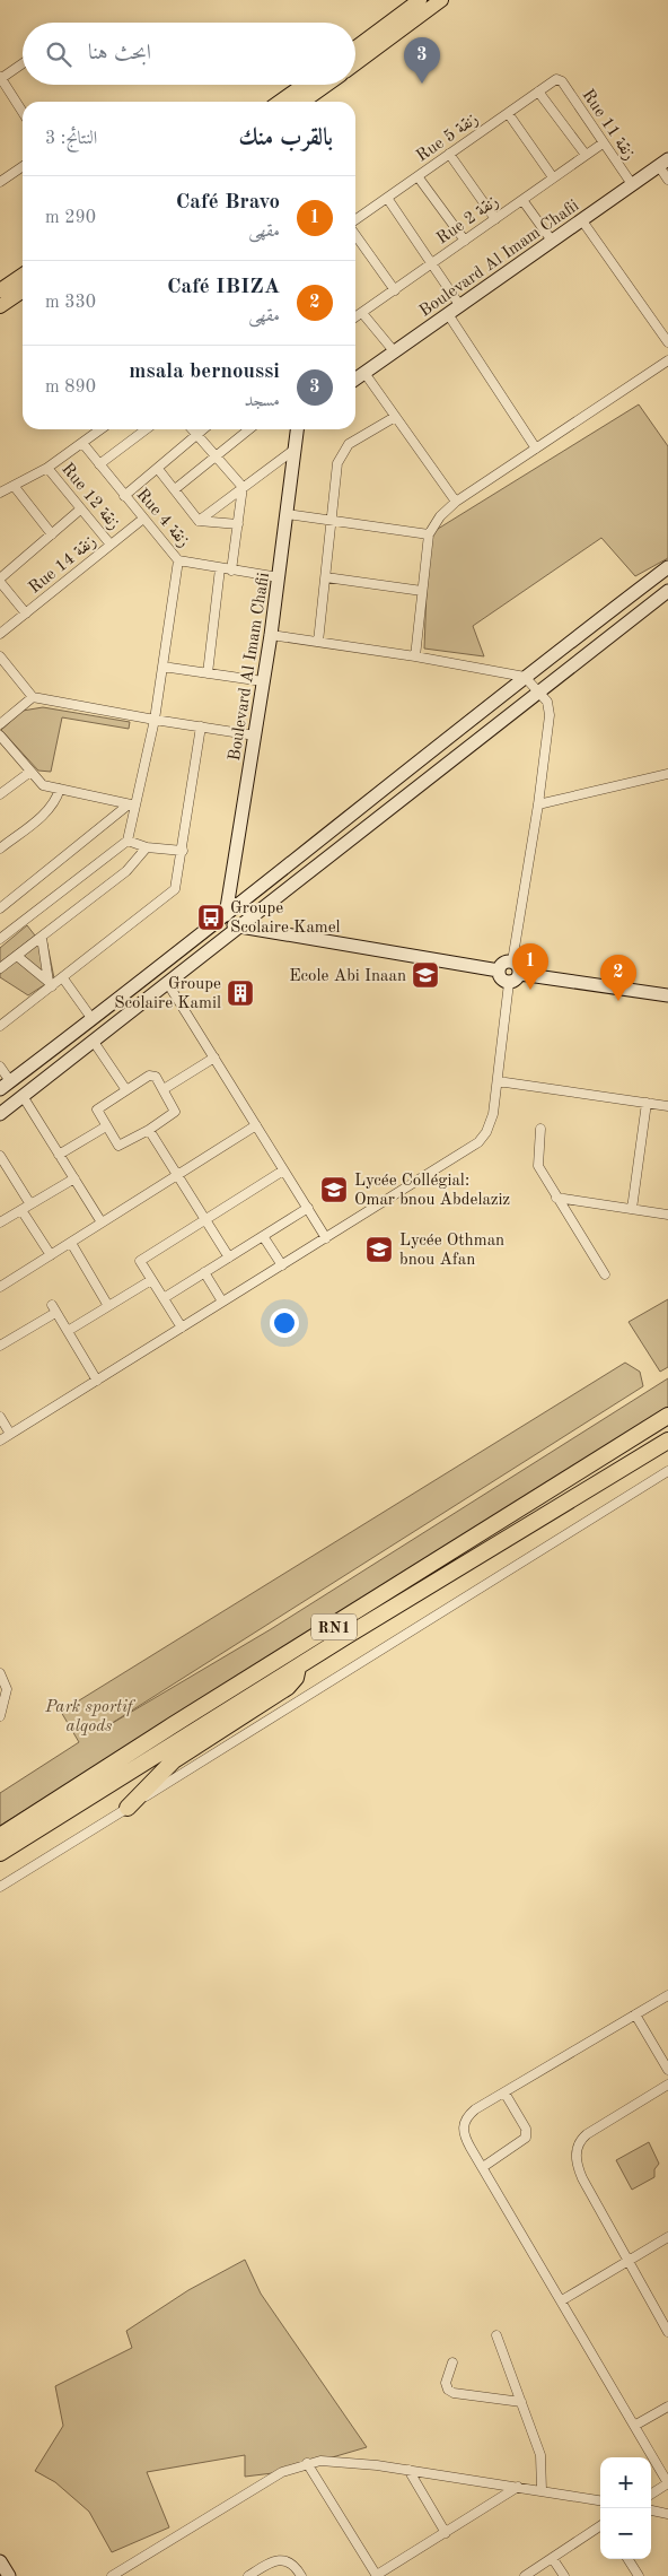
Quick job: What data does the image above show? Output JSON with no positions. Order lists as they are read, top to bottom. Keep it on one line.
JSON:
{"streets":{"highway":["RN1"],"street":["Rue 11 زنقة","Rue 5 زنقة","Rue 2 زنقة","Boulevard Al Imam Chafii","Rue 12 زنقة","Rue 4 زنقة","Rue 14 زنقة"]},"crossings":[["Rue 11 زنقة","Rue 5 زنقة"],["Rue 11 زنقة","Rue 2 زنقة"],["Rue 11 زنقة","Boulevard Al Imam Chafii"],["Rue 5 زنقة","Rue 2 زنقة"],["Boulevard Al Imam Chafii","Rue 4 زنقة"],["Rue 12 زنقة","Rue 14 زنقة"],["Rue 4 زنقة","Rue 14 زنقة"]],"parks":["Park sportif alqods"],"places":{"bus stop":["Groupe Scolaire Kamel"],"school or university":["Ecole Abi Inaan","Lycée Collégial: Omar bnou Abdelaziz","Lycée Othman bnou Afan"],"building":["Groupe Scolaire Kamil"]},"page":{"search":"ابحث هنا","pins":["3","1","2"],"heading":["بالقرب منك","النتائج: 3"],"list":[{"mark":"1","name":"Café Bravo","note":"مقهى","value":"290 m"},{"mark":"2","name":"Café IBIZA","note":"مقهى","value":"330 m"},{"mark":"3","name":"msala bernoussi","note":"مسجد","value":"890 m"}],"map_buttons":["+","−"]}}
